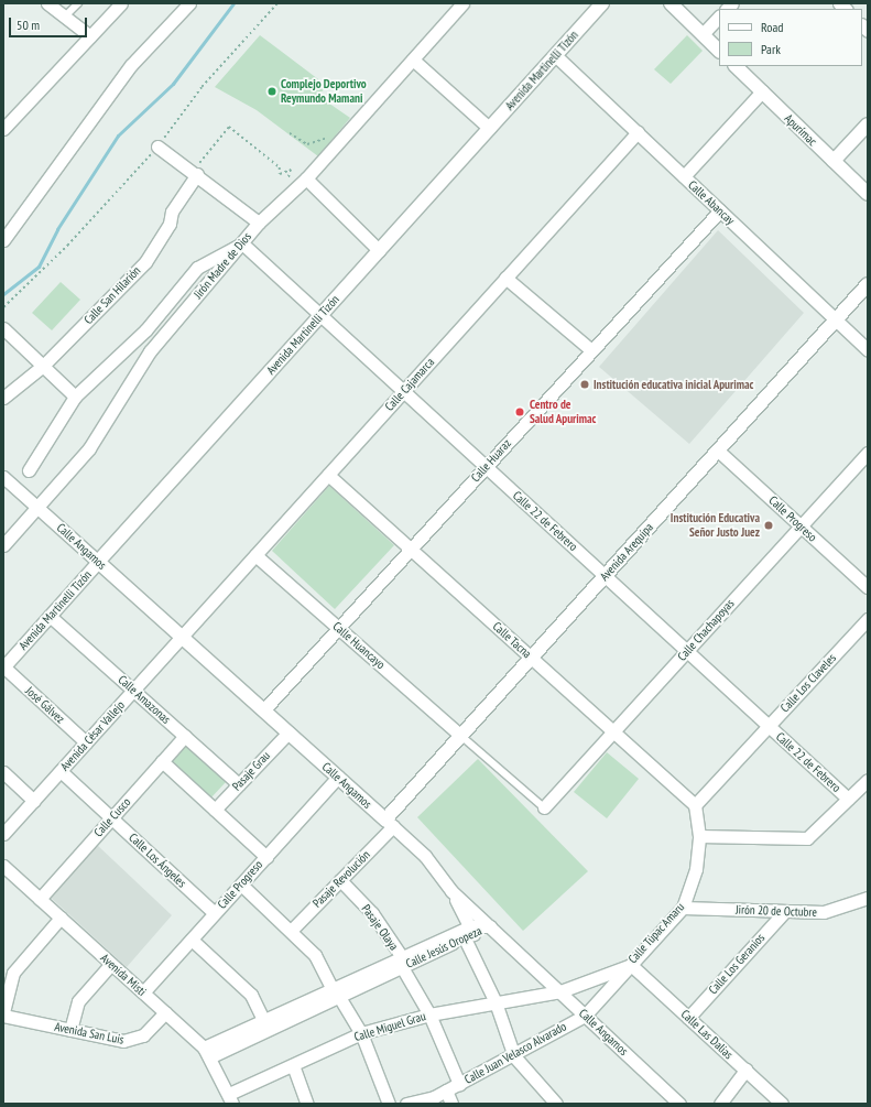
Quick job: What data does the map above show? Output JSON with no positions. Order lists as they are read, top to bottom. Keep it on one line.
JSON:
{"streets":{"street":["Avenida Martinelli Tizón","Apurímac","Calle Abancay","Jirón Madre de Dios","Calle San Hilarión","Calle Cajamarca","Calle Huaraz","Calle Progreso","Calle 22 de Febrero","Calle Angamos","Avenida Arequipa","Calle Chachapoyas","Calle Tacna","Calle Huancayo","Calle Los Claveles","Calle Amazonas","José Gálvez","Avenida César Vallejo","Pasaje Grau","Calle Cusco","Calle Los Ángeles","Pasaje Revolución","Jirón 20 de Octubre","Pasaje Olaya","Calle Túpac Amaru","Calle Jesús Oropeza","Calle Los Geranios","Avenida Misti","Calle Miguel Grau","Avenida San Luis","Calle Las Dalias","Calle Juan Velasco Alvarado"]},"crossings":[["Avenida Martinelli Tizón","Calle Abancay"],["Avenida Martinelli Tizón","Calle 22 de Febrero"],["Avenida Martinelli Tizón","Calle Angamos"],["Avenida Martinelli Tizón","Calle Amazonas"],["Avenida Martinelli Tizón","José Gálvez"],["Calle Abancay","Calle Cajamarca"],["Calle Abancay","Calle Huaraz"],["Calle Abancay","Avenida Arequipa"],["Jirón Madre de Dios","Calle 22 de Febrero"],["Jirón Madre de Dios","Calle Angamos"],["Calle Cajamarca","Calle 22 de Febrero"],["Calle Cajamarca","Calle Angamos"],["Calle Cajamarca","Calle Tacna"],["Calle Cajamarca","Calle Huancayo"],["Calle Cajamarca","Avenida César Vallejo"],["Calle Huaraz","Calle 22 de Febrero"],["Calle Huaraz","Calle Angamos"],["Calle Huaraz","Calle Tacna"],["Calle Huaraz","Calle Huancayo"],["Calle Progreso","Calle Angamos"],["Calle Progreso","Avenida Arequipa"],["Calle Progreso","Calle Chachapoyas"],["Calle Progreso","Calle Los Ángeles"],["Calle Progreso","Avenida Misti"],["Calle 22 de Febrero","Avenida Arequipa"],["Calle 22 de Febrero","Calle Chachapoyas"],["Calle 22 de Febrero","Calle Los Claveles"],["Calle Angamos","Avenida Arequipa"],["Calle Angamos","Avenida César Vallejo"],["Calle Angamos","Pasaje Grau"],["Calle Angamos","Pasaje Revolución"],["Calle Angamos","Calle Túpac Amaru"],["Calle Angamos","Calle Jesús Oropeza"],["Calle Angamos","Calle Miguel Grau"],["Calle Angamos","Calle Juan Velasco Alvarado"],["Avenida Arequipa","Calle Tacna"],["Avenida Arequipa","Calle Huancayo"],["Avenida Arequipa","Pasaje Revolución"],["Calle Chachapoyas","Calle Tacna"],["Calle Tacna","Calle Los Claveles"],["Calle Tacna","Calle Túpac Amaru"],["Calle Los Claveles","Calle Túpac Amaru"],["Calle Amazonas","Avenida César Vallejo"],["Calle Amazonas","Pasaje Grau"],["Calle Amazonas","Calle Cusco"],["José Gálvez","Avenida César Vallejo"],["Avenida César Vallejo","Calle Los Ángeles"],["Calle Cusco","Calle Los Ángeles"],["Calle Cusco","Avenida Misti"],["Pasaje Revolución","Pasaje Olaya"],["Jirón 20 de Octubre","Calle Túpac Amaru"],["Jirón 20 de Octubre","Calle Los Geranios"],["Pasaje Olaya","Calle Jesús Oropeza"],["Pasaje Olaya","Calle Miguel Grau"],["Pasaje Olaya","Calle Juan Velasco Alvarado"],["Calle Túpac Amaru","Calle Miguel Grau"],["Calle Túpac Amaru","Calle Las Dalias"],["Calle Túpac Amaru","Calle Juan Velasco Alvarado"],["Calle Jesús Oropeza","Avenida Misti"],["Calle Los Geranios","Calle Las Dalias"],["Avenida Misti","Calle Miguel Grau"],["Avenida Misti","Avenida San Luis"],["Calle Las Dalias","Calle Juan Velasco Alvarado"]],"places":["Complejo Deportivo Reymundo Mamani","Institución educativa inicial Apurimac","Centro de Salud Apurimac","Institución Educativa Señor Justo Juez"],"legend":["Road","Park"],"scale_bar":"50 m"}
